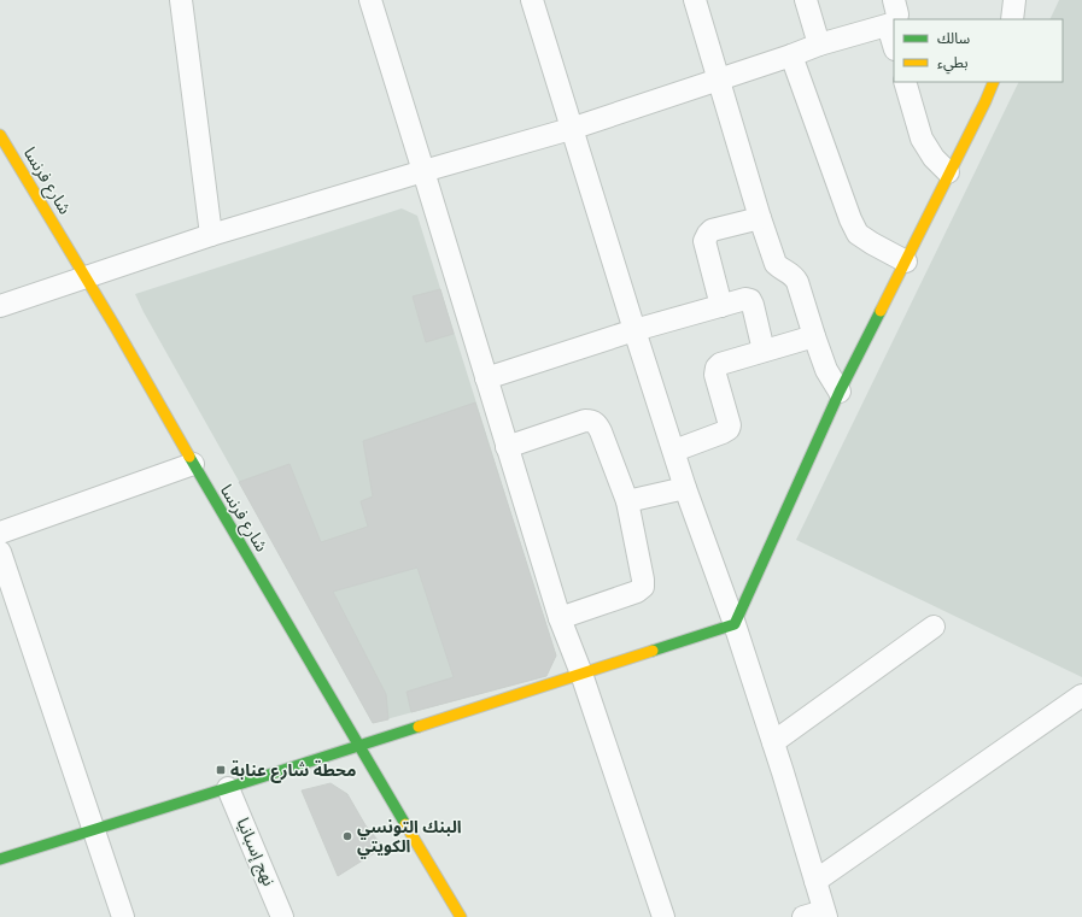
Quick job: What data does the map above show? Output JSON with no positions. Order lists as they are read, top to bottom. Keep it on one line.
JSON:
{"streets":{"street":["شارع فرنسا","نهج إسبانيا"]},"places":{"transit":["محطة شارع عنابة"],"other":["البنك التونسي الكويتي"]},"legend":["سالك","بطيء"]}
